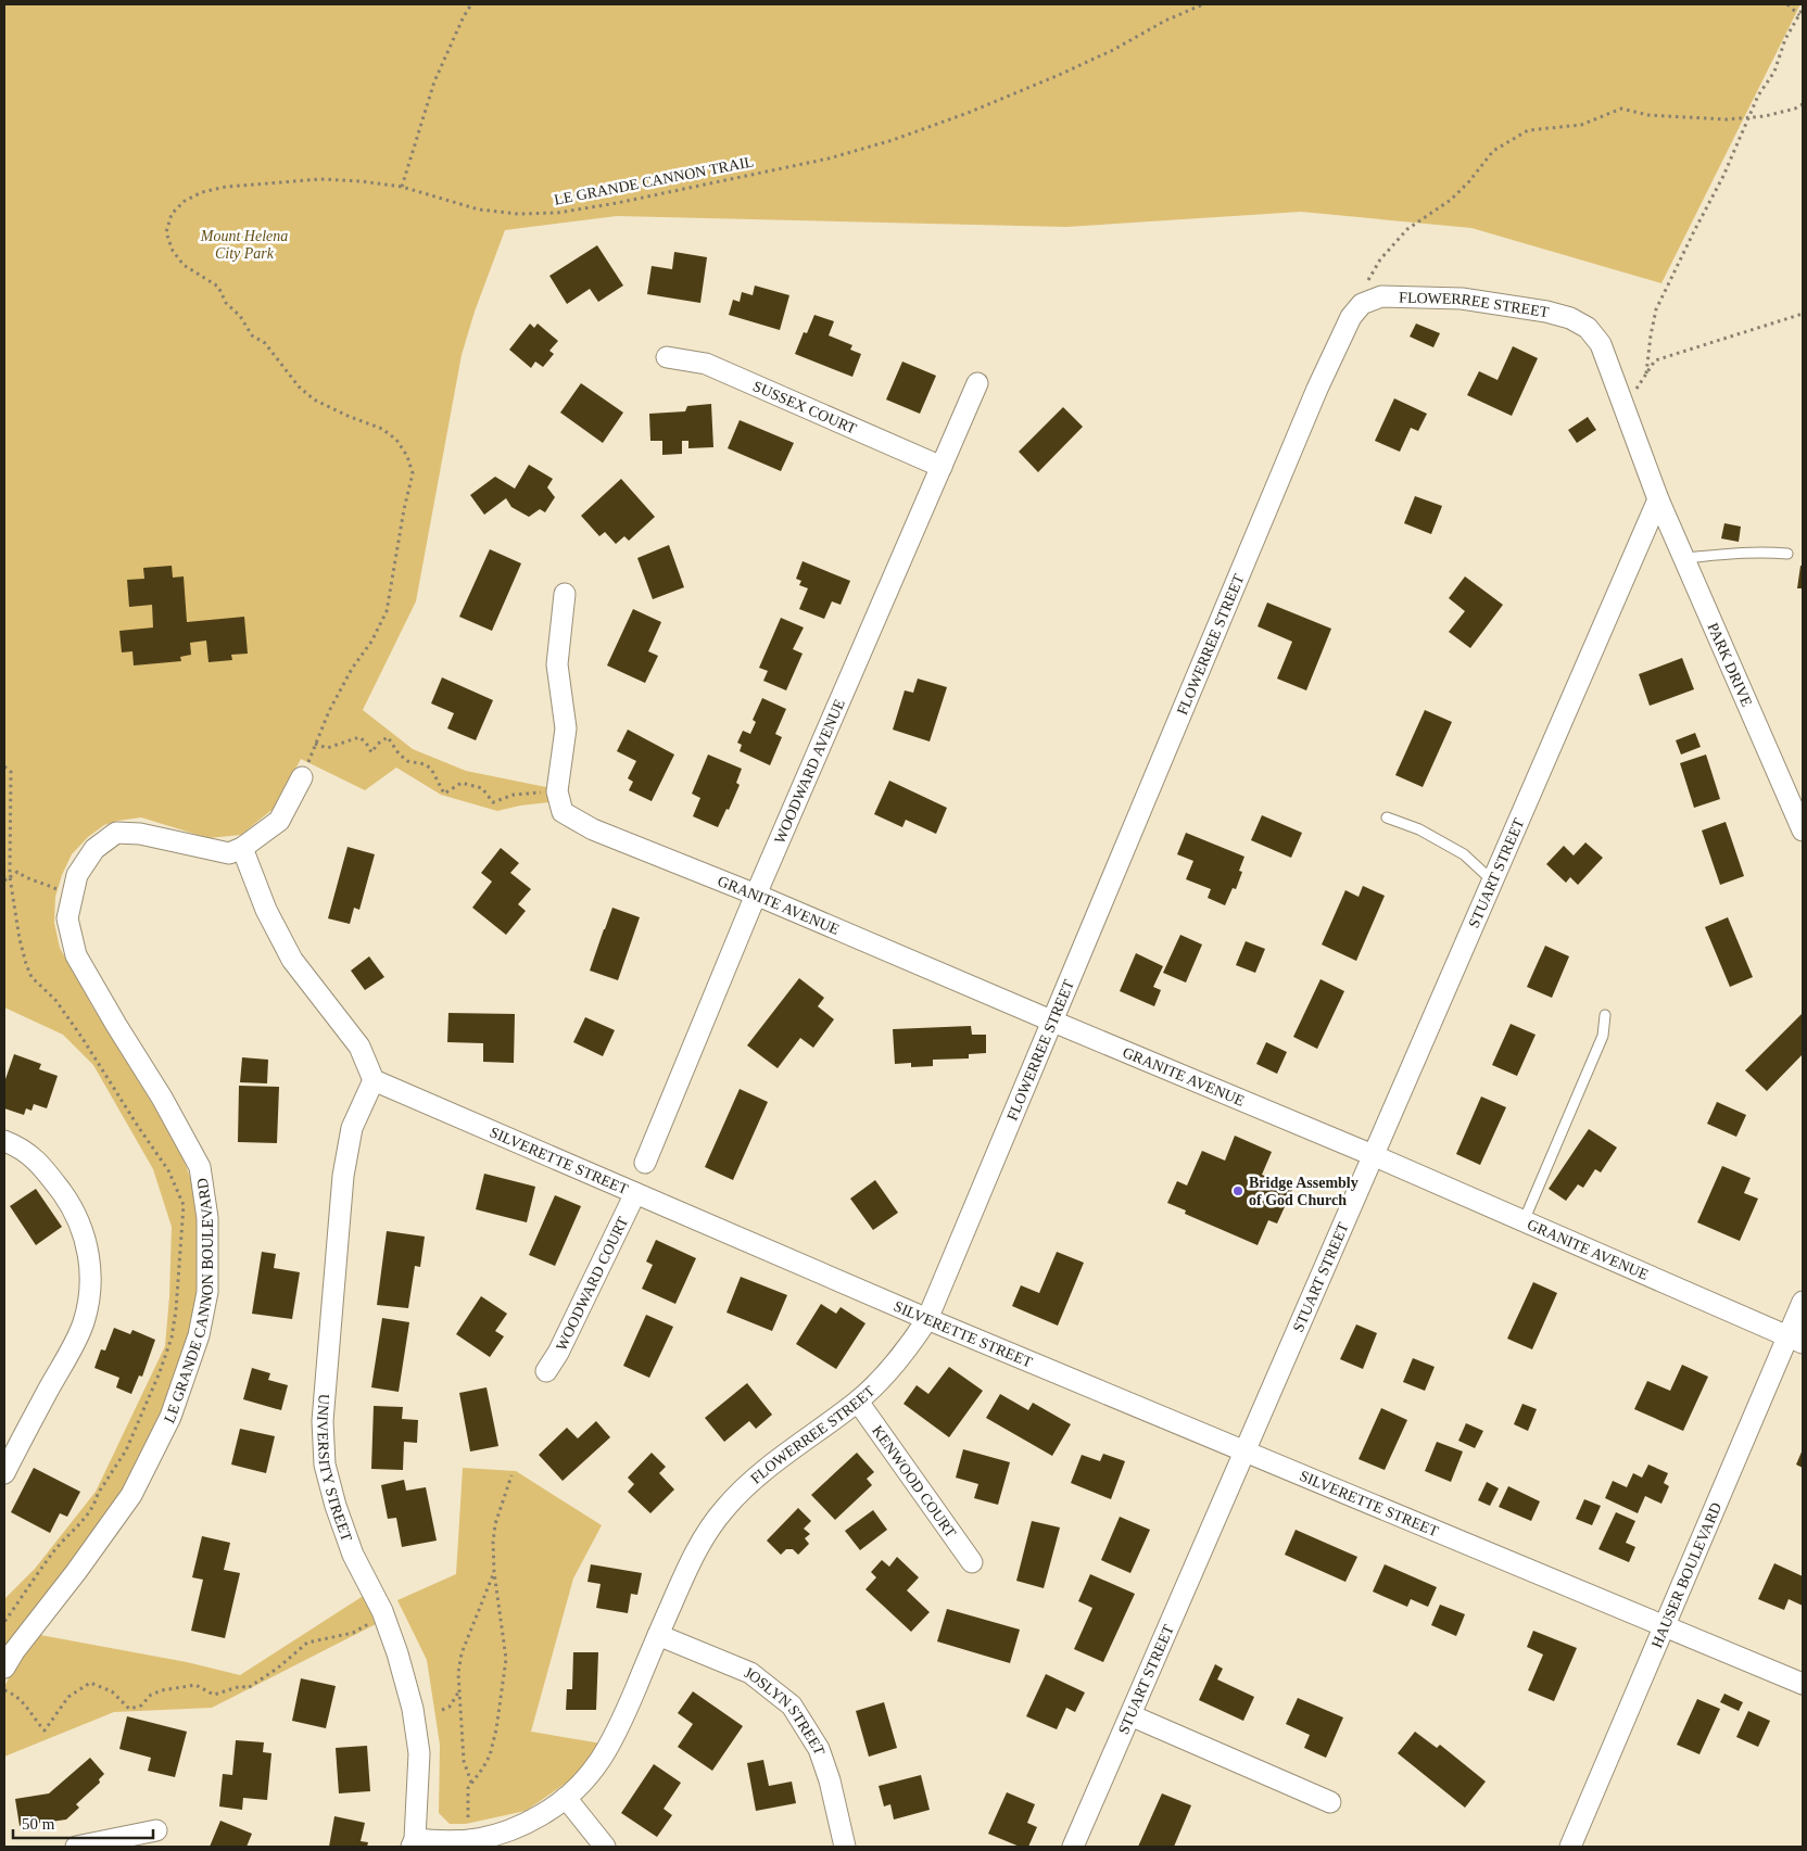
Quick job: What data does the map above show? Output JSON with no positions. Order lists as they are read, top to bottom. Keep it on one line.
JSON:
{"streets":{"street":["FLOWERREE STREET","SUSSEX COURT","PARK DRIVE","WOODWARD AVENUE","STUART STREET","GRANITE AVENUE","SILVERETTE STREET","WOODWARD COURT","LE GRANDE CANNON BOULEVARD","UNIVERSITY STREET","KENWOOD COURT","HAUSER BOULEVARD","JOSLYN STREET"],"path":["LE GRANDE CANNON TRAIL"]},"crossings":[["LE GRANDE CANNON TRAIL","GRANITE AVENUE"],["FLOWERREE STREET","PARK DRIVE"],["FLOWERREE STREET","GRANITE AVENUE"],["FLOWERREE STREET","SILVERETTE STREET"],["FLOWERREE STREET","UNIVERSITY STREET"],["FLOWERREE STREET","KENWOOD COURT"],["FLOWERREE STREET","JOSLYN STREET"],["SUSSEX COURT","WOODWARD AVENUE"],["PARK DRIVE","STUART STREET"],["WOODWARD AVENUE","GRANITE AVENUE"],["STUART STREET","GRANITE AVENUE"],["STUART STREET","SILVERETTE STREET"],["GRANITE AVENUE","HAUSER BOULEVARD"],["SILVERETTE STREET","WOODWARD COURT"],["SILVERETTE STREET","UNIVERSITY STREET"],["SILVERETTE STREET","HAUSER BOULEVARD"]],"parks":["Mount Helena City Park"],"places":["Bridge Assembly of God Church"],"scale_bar":"50 m"}
